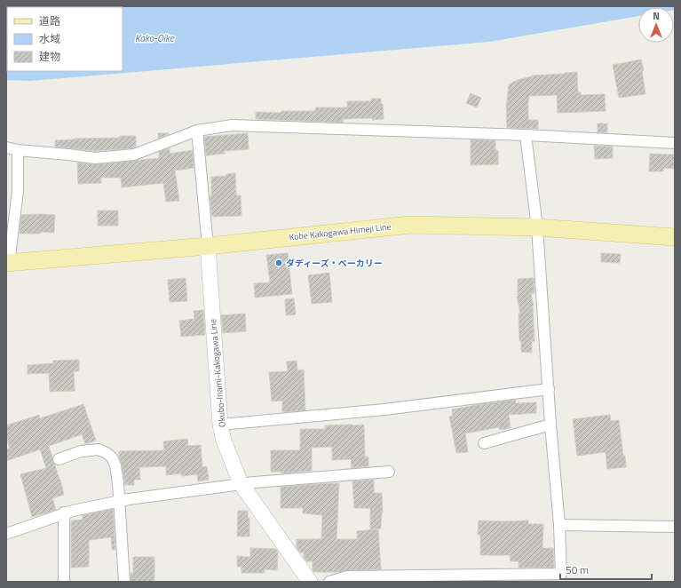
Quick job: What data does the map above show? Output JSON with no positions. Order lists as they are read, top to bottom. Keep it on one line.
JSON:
{"streets":{"main road":["Kobe Kakogawa Himeji Line","Okubo-Inami-Kakogawa Line"]},"crossings":[["Kobe Kakogawa Himeji Line","Okubo-Inami-Kakogawa Line"]],"water":["Kako-Oike"],"places":["ダディーズ・ベーカリー"],"legend":["道路","水域","建物"],"scale_bar":"50 m","north":"top"}
